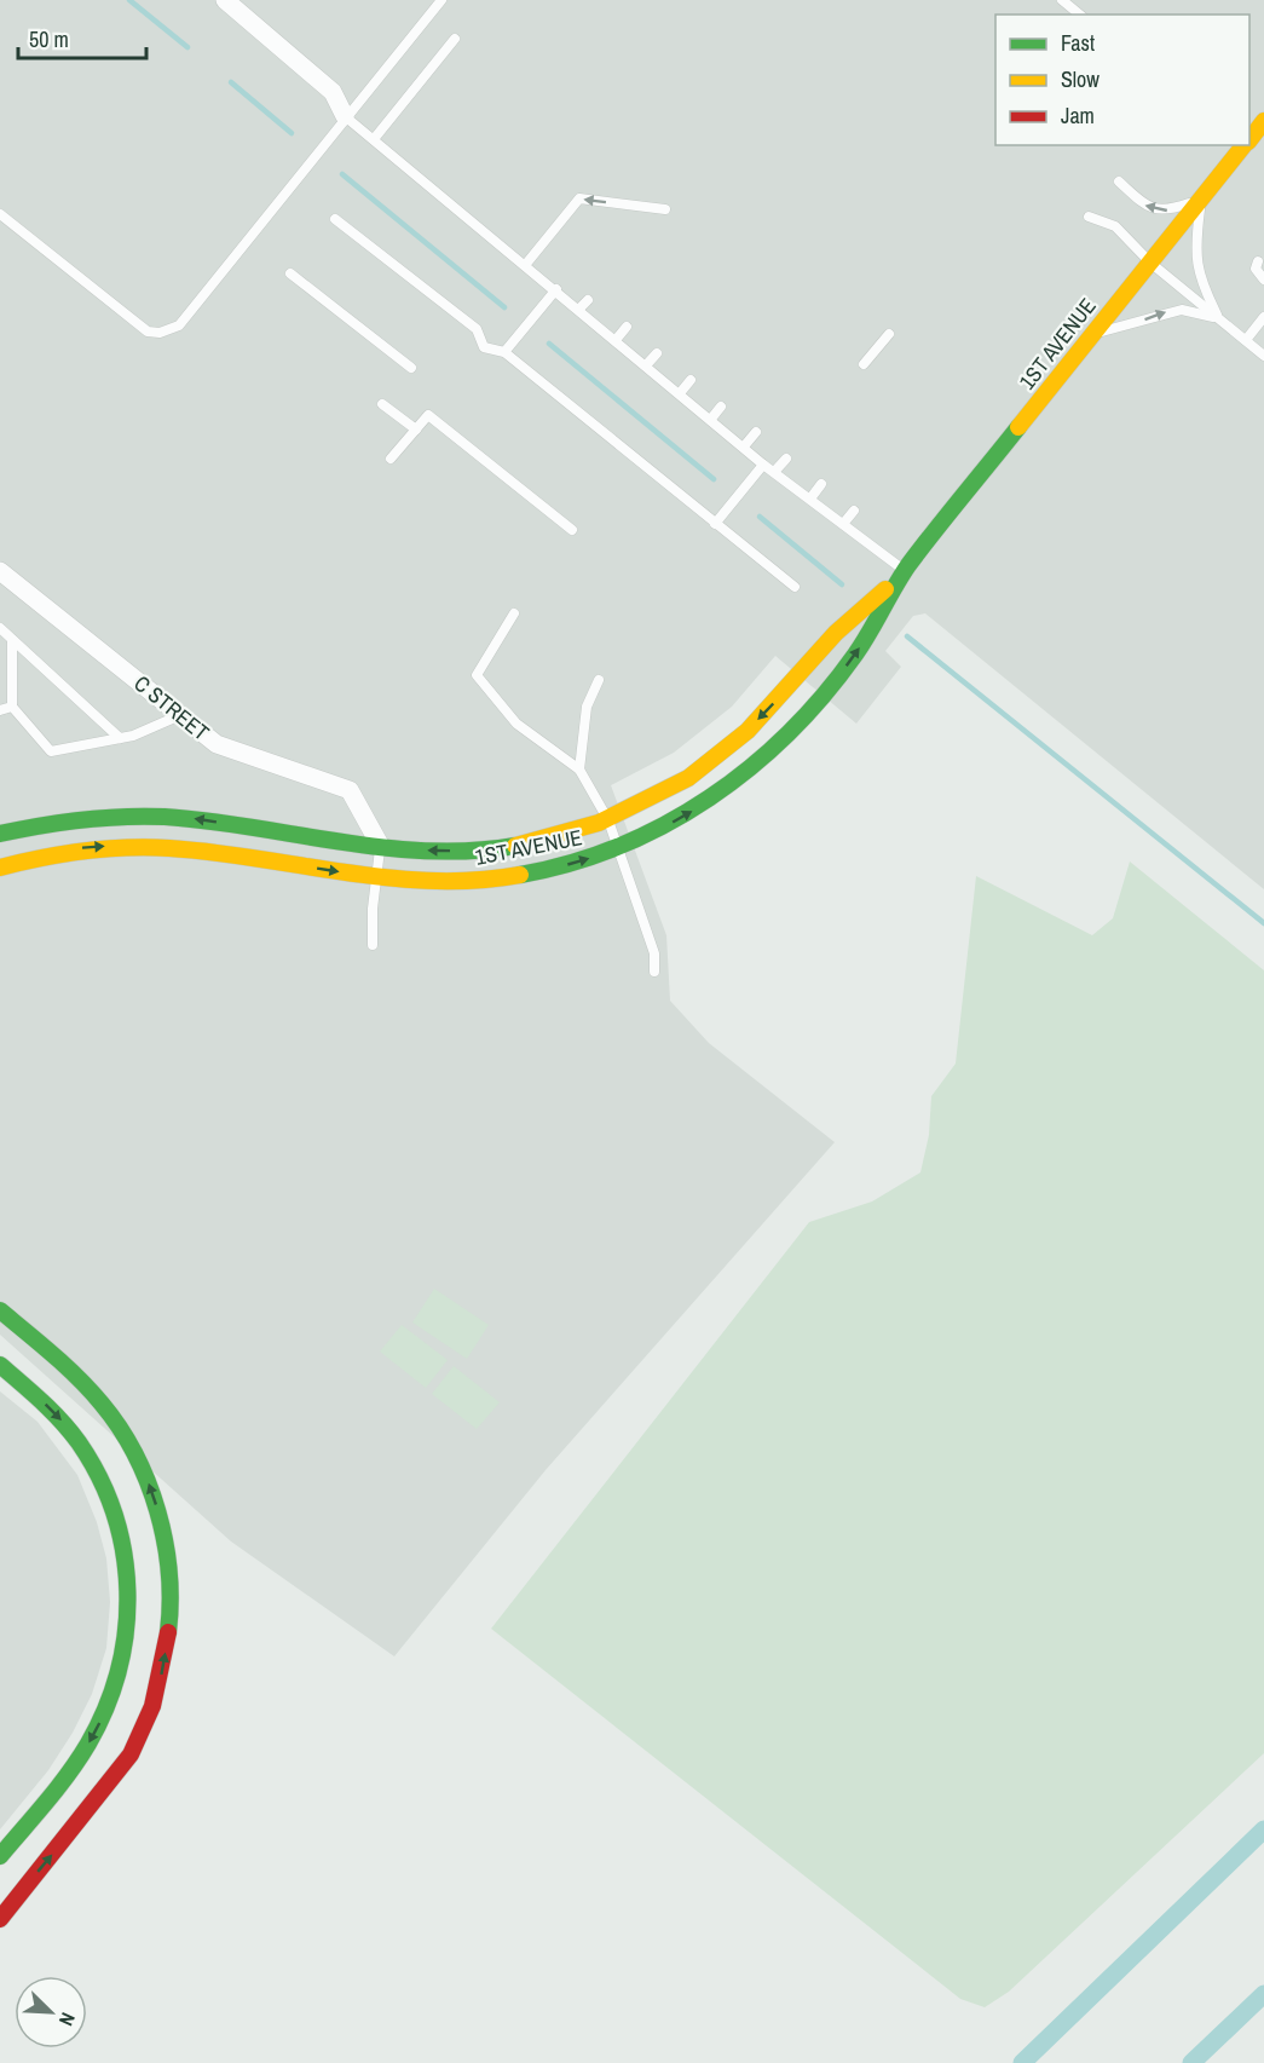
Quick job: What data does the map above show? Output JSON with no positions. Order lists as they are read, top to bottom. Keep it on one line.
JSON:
{"streets":{"street":["1ST AVENUE","C STREET"]},"crossings":[["1ST AVENUE","C STREET"]],"legend":["Fast","Slow","Jam"],"scale_bar":"50 m","north":"bottom right"}
